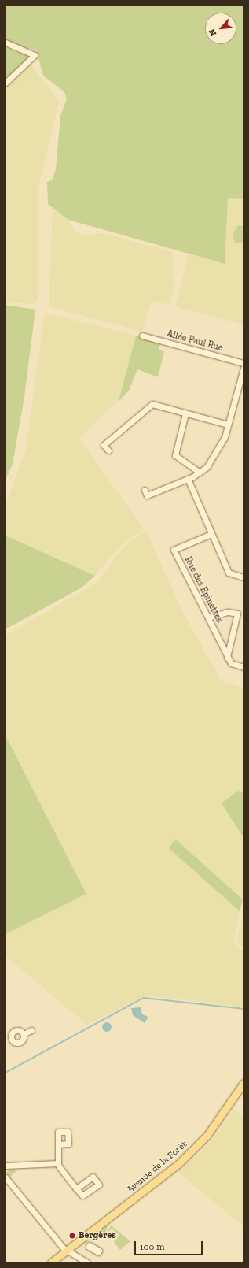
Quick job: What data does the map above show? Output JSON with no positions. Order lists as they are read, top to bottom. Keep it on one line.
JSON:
{"streets":{"main road":["Avenue de la Forêt"],"street":["Allée Paul Rue","Rue des Epinettes"]},"places":["Bergères"],"scale_bar":"100 m","north":"bottom left"}
